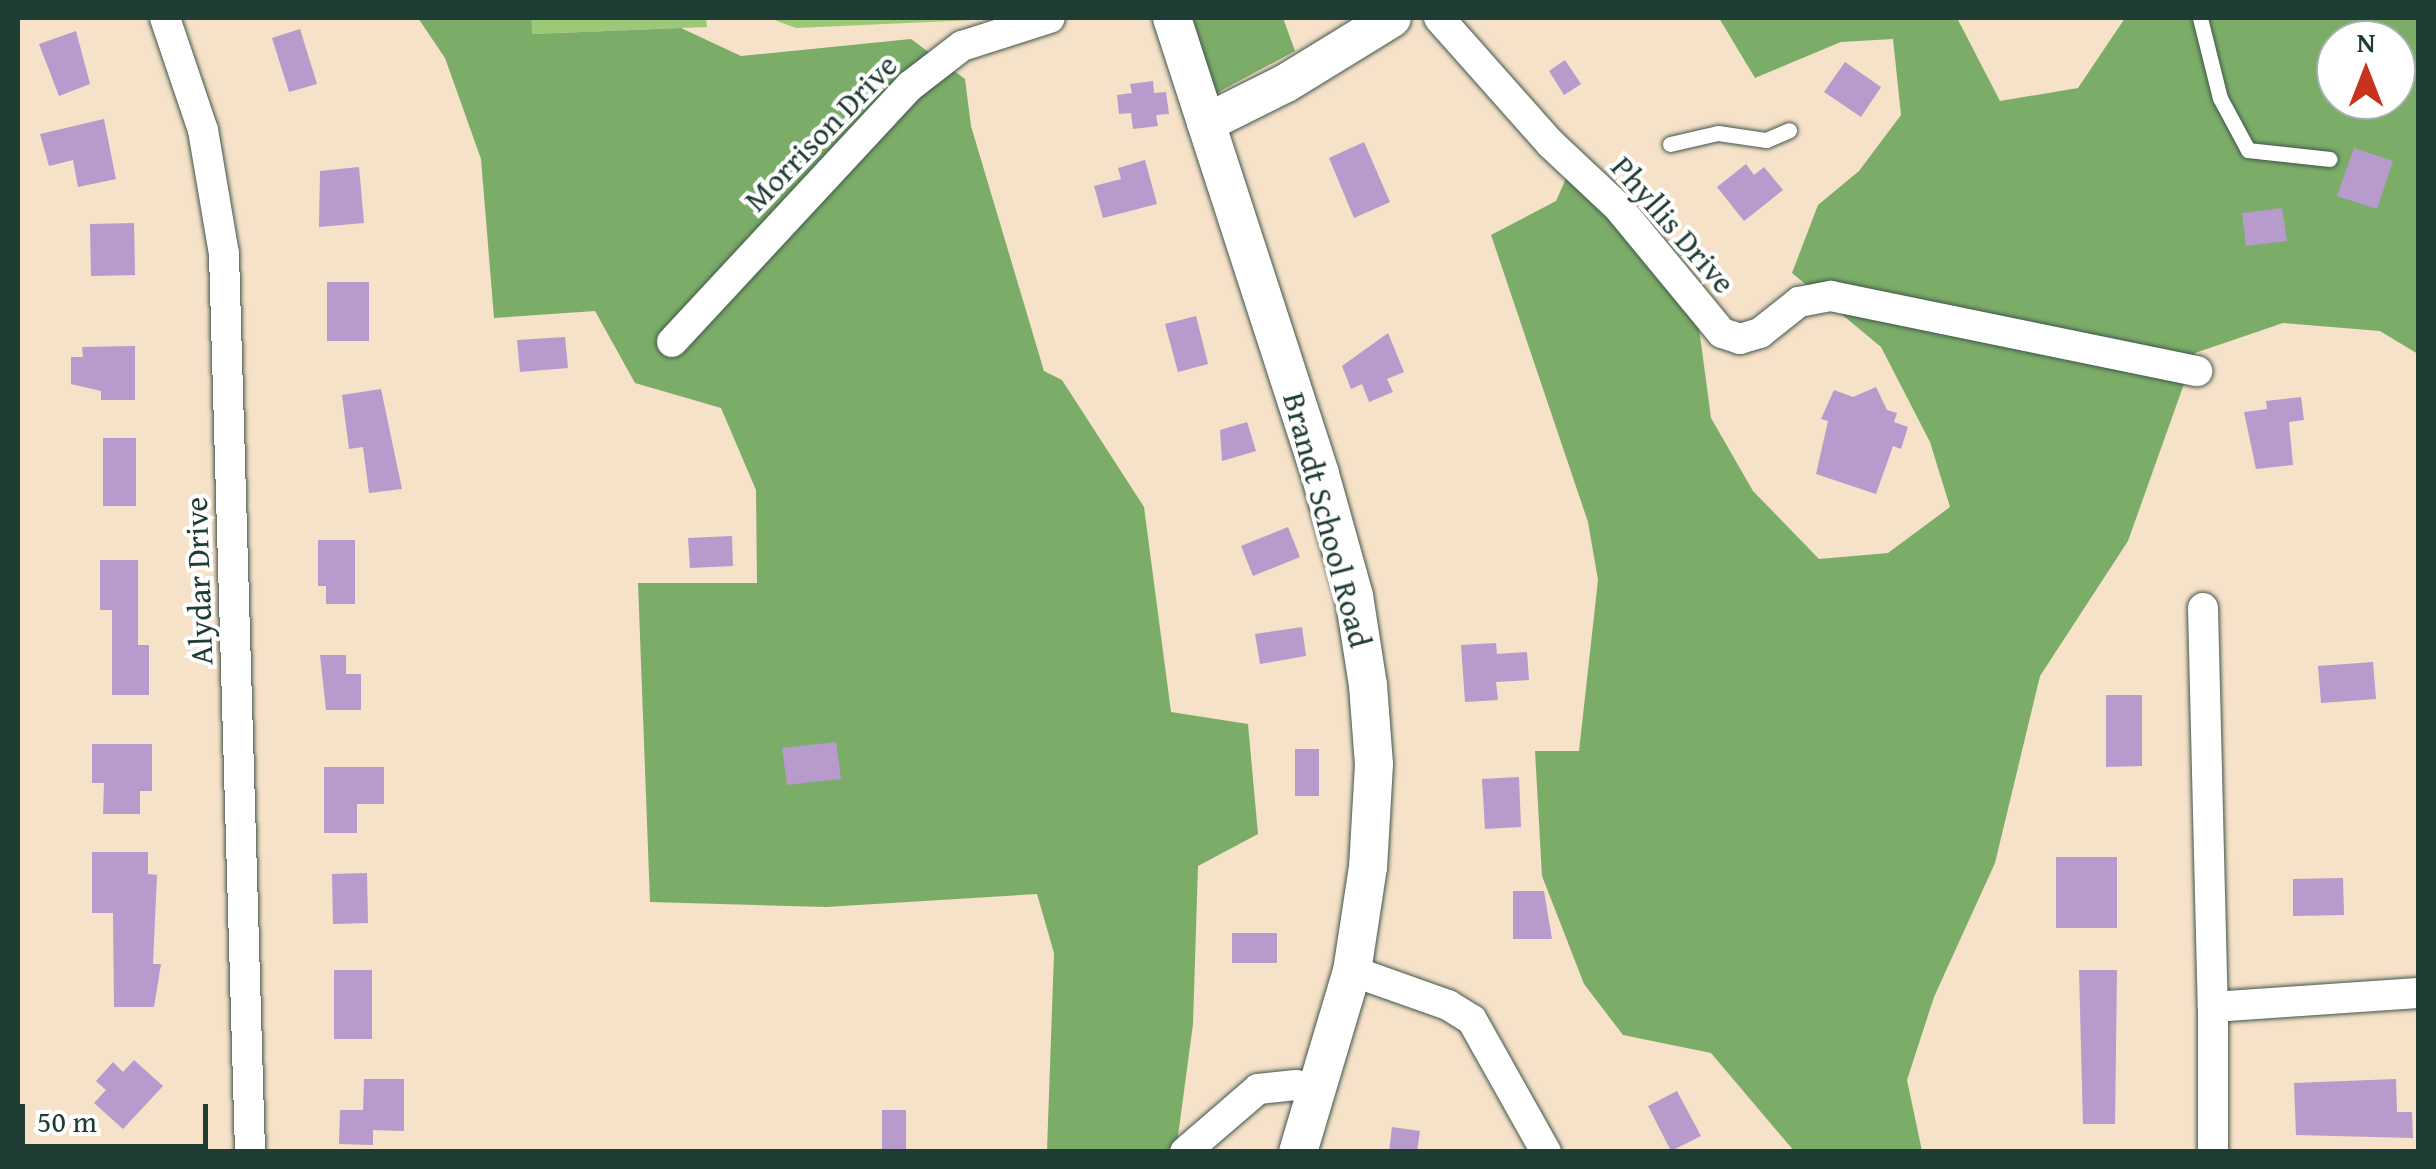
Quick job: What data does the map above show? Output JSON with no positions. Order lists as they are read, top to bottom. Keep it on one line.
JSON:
{"streets":{"street":["Morrison Drive","Phyllis Drive","Brandt School Road","Alydar Drive"]},"scale_bar":"50 m","north":"top"}
